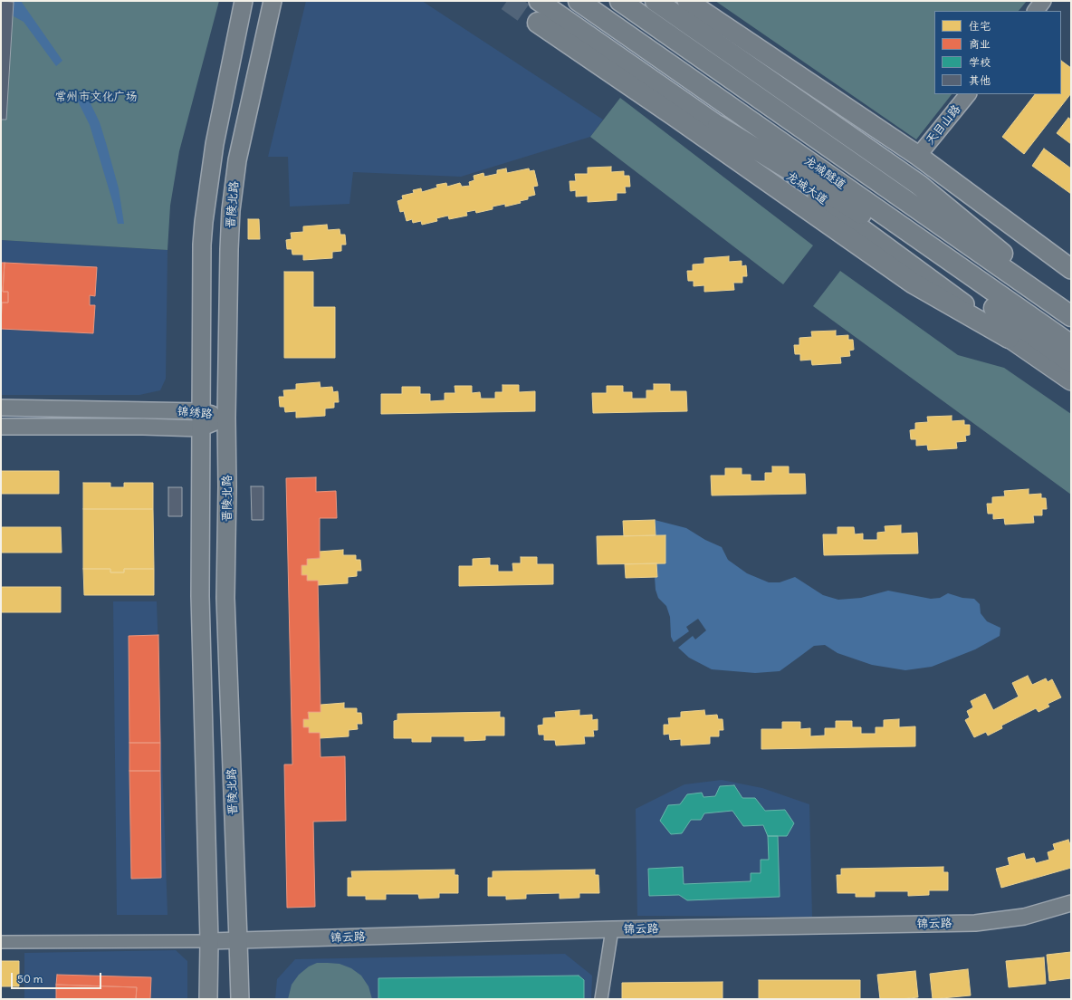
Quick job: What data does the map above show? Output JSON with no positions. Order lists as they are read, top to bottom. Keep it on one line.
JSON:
{"streets":{"highway":["龙城隧道"],"main road":["龙城大道","晋陵北路"],"street":["天目山路","锦绣路","锦云路"]},"crossings":[["晋陵北路","锦绣路"],["晋陵北路","锦云路"]],"parks":["常州市文化广场"],"legend":["住宅","商业","学校","其他"],"scale_bar":"50 m"}
